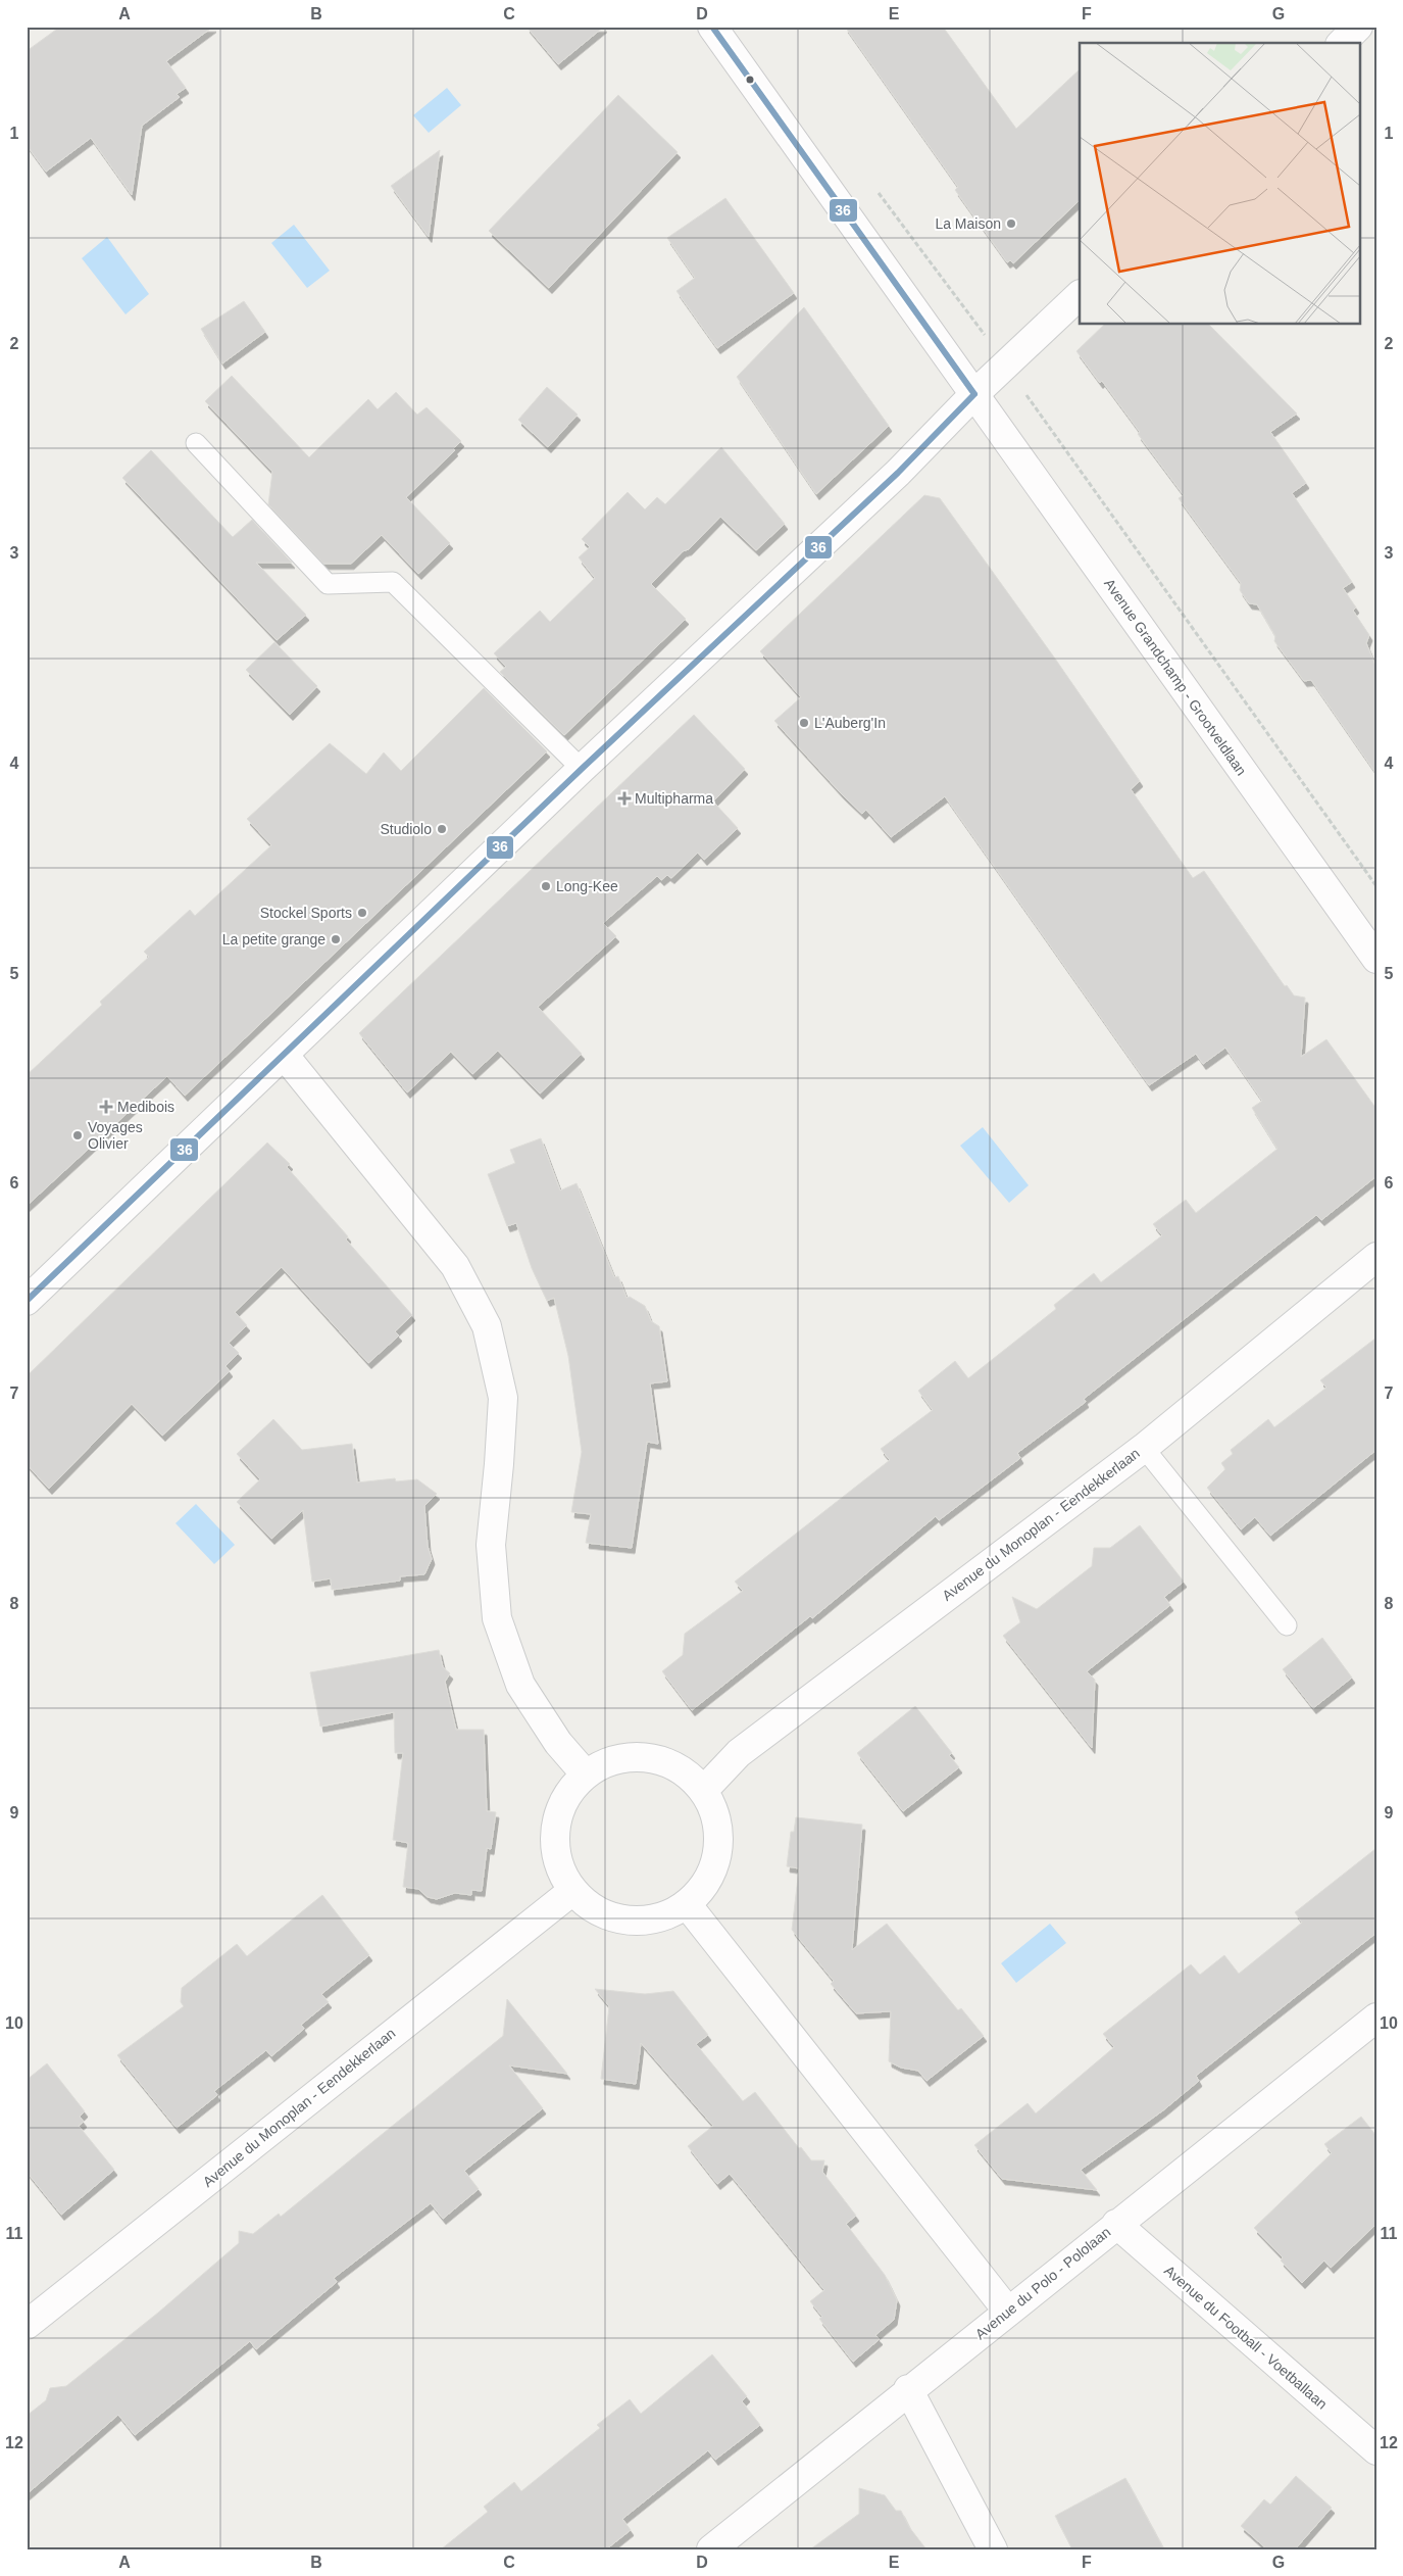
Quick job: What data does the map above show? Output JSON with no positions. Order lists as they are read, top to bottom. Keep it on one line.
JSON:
{"streets":{"street":["Avenue Grandchamp - Grootveldlaan","Avenue du Monoplan - Eendekkerlaan","Avenue du Polo - Pololaan","Avenue du Football - Voetballaan"]},"crossings":[["Avenue du Polo - Pololaan","Avenue du Football - Voetballaan"]],"places":{"other":["La Maison","L'Auberg'In","Studiolo","Long-Kee","Stockel Sports","La petite grange","Voyages Olivier"],"health":["Multipharma","Medibois"]},"lines":["transit line 36"],"grid":{"columns":["A","B","C","D","E","F","G"],"rows":["1","2","3","4","5","6","7","8","9","10","11","12"]}}
